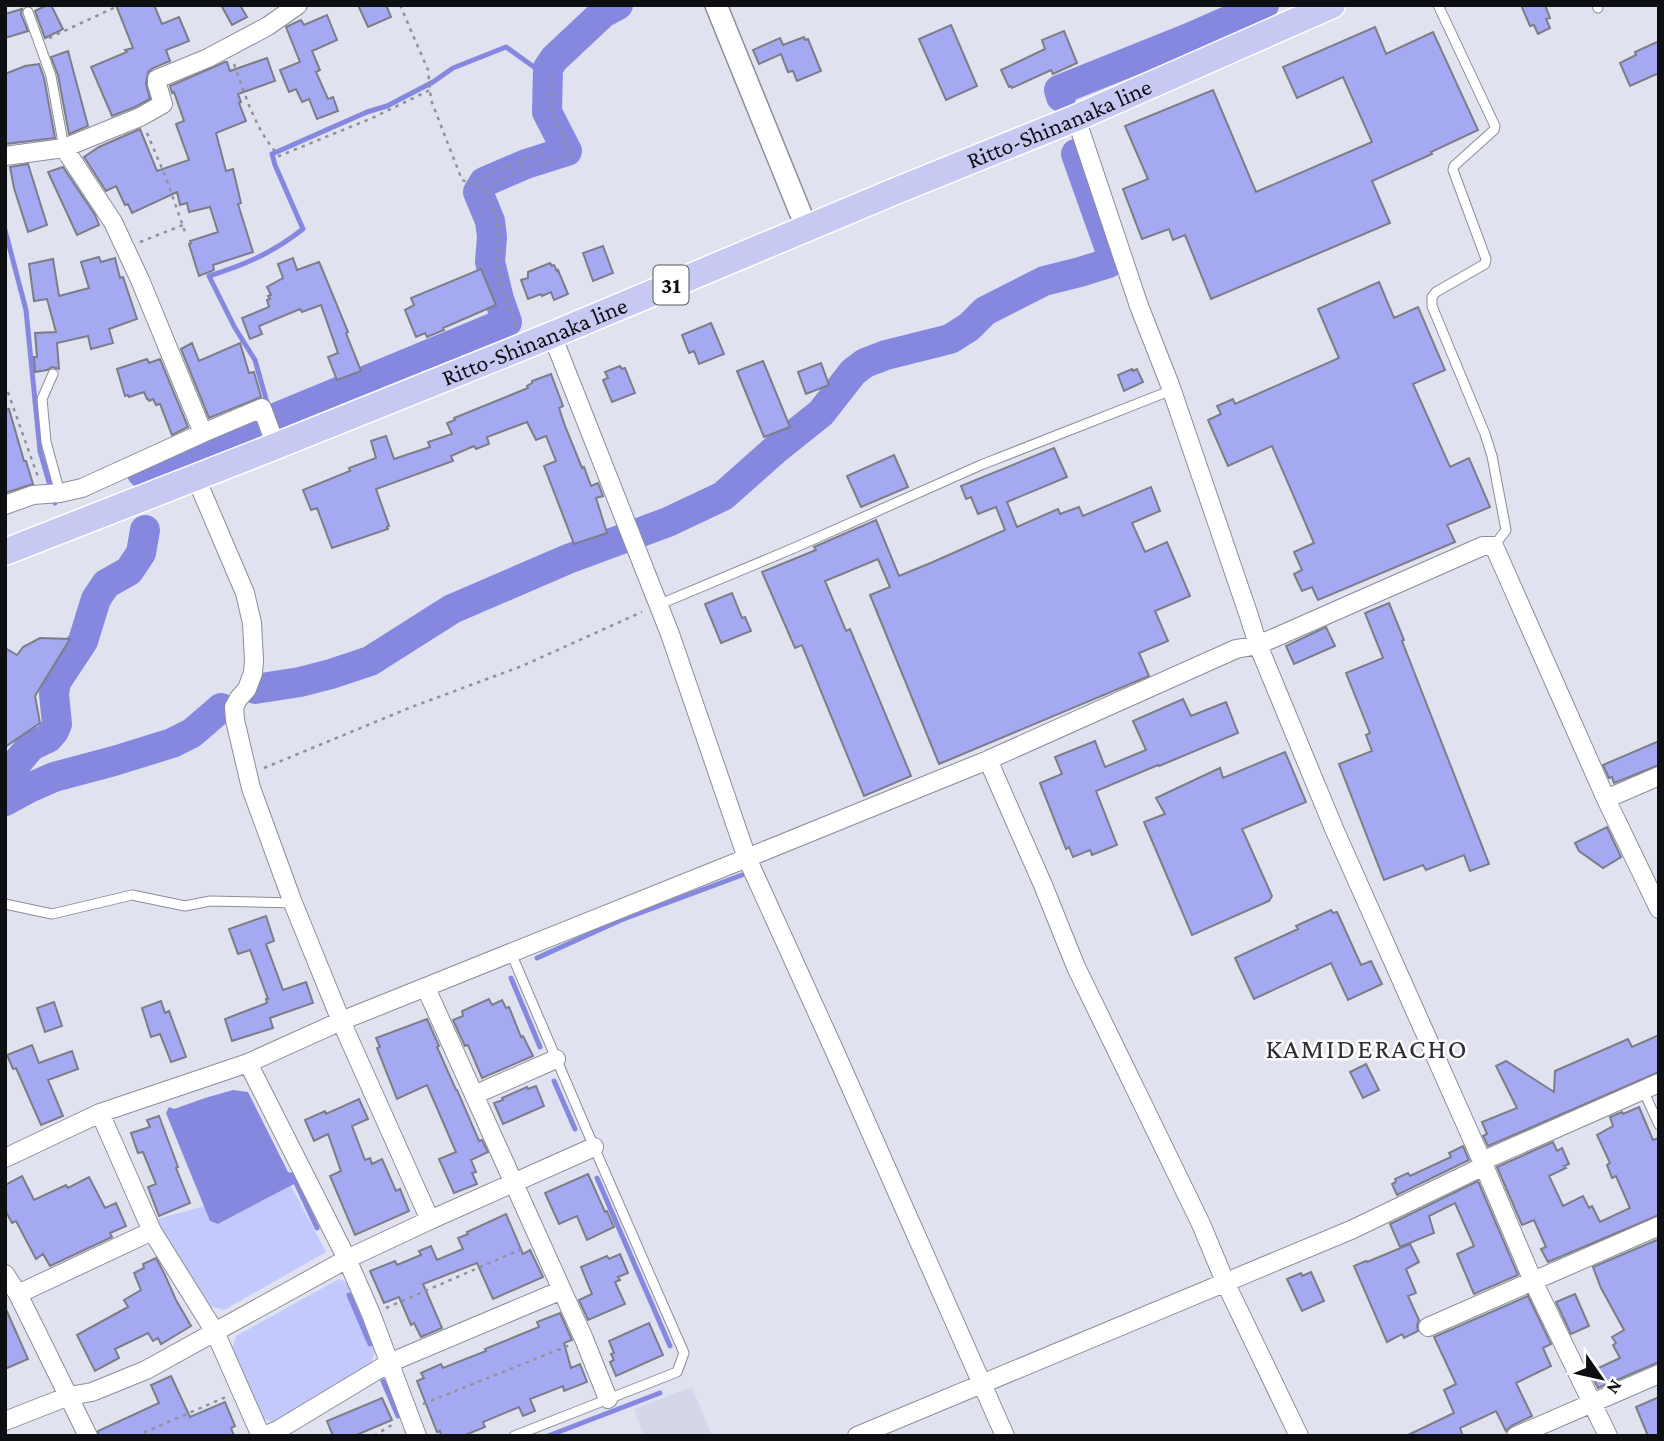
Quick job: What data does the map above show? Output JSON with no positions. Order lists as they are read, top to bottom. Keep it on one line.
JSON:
{"streets":{"main road":["Ritto-Shinanaka line","31"]},"districts":["KAMIDERACHO"],"north":"bottom right"}
